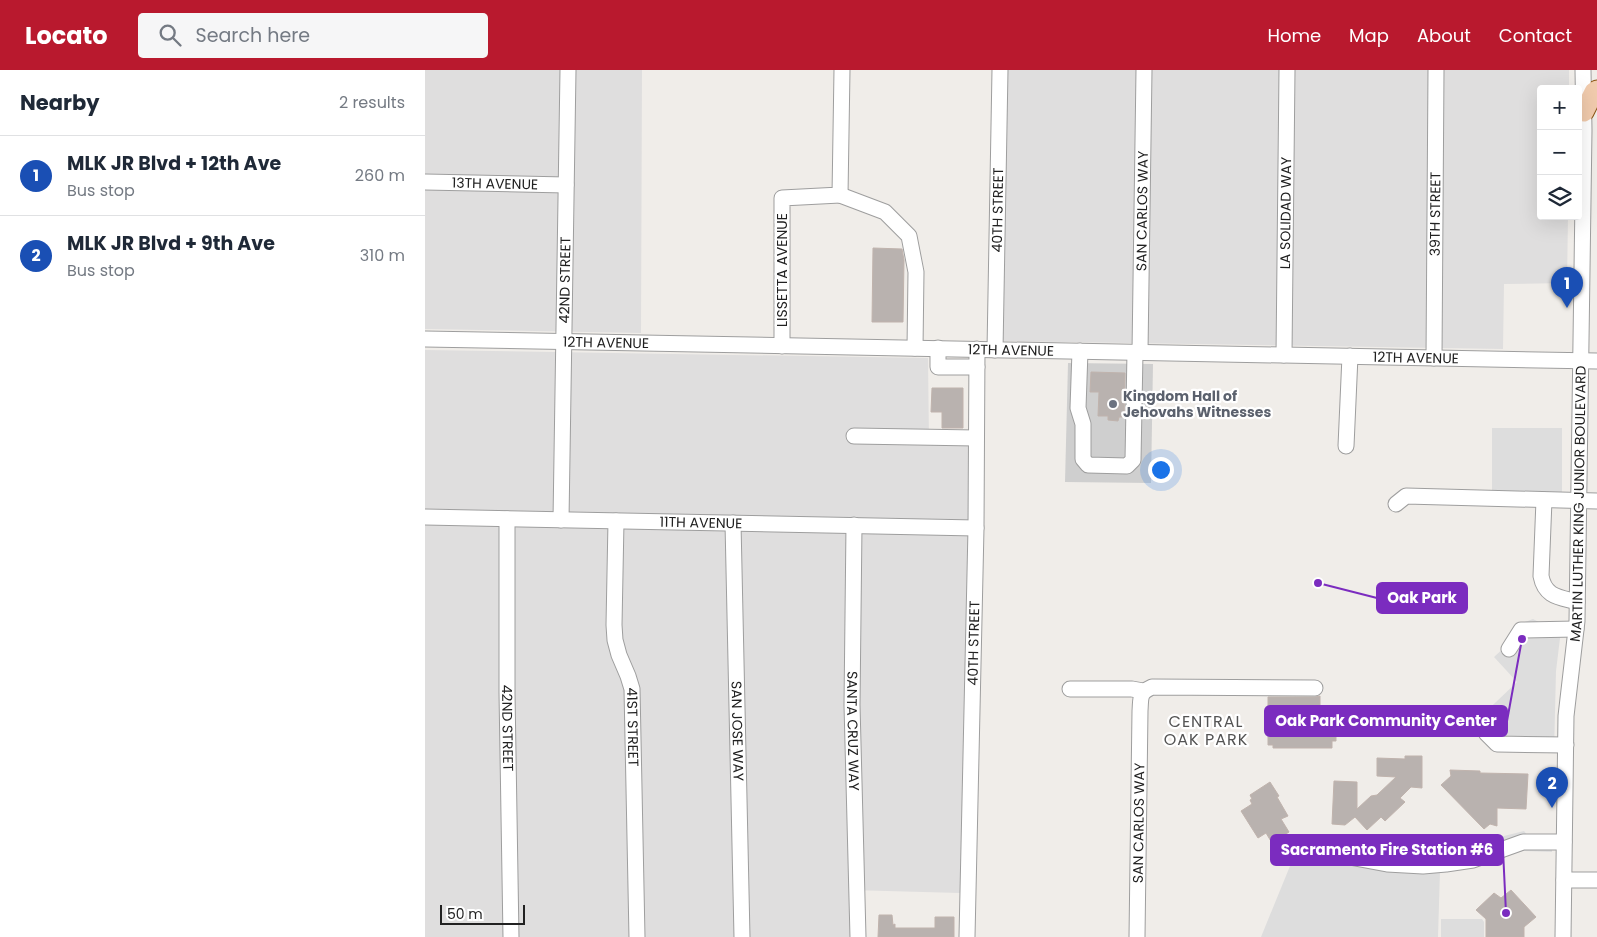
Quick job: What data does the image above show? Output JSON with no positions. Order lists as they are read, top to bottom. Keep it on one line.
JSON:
{"streets":{"street":["13TH AVENUE","40TH STREET","SAN CARLOS WAY","LA SOLIDAD WAY","39TH STREET","LISSETTA AVENUE","42ND STREET","12TH AVENUE","MARTIN LUTHER KING JUNIOR BOULEVARD","11TH AVENUE","41ST STREET","SAN JOSE WAY","SANTA CRUZ WAY"]},"crossings":[["13TH AVENUE","42ND STREET"],["40TH STREET","12TH AVENUE"],["40TH STREET","11TH AVENUE"],["SAN CARLOS WAY","12TH AVENUE"],["LA SOLIDAD WAY","12TH AVENUE"],["39TH STREET","12TH AVENUE"],["LISSETTA AVENUE","12TH AVENUE"],["42ND STREET","12TH AVENUE"],["42ND STREET","11TH AVENUE"],["12TH AVENUE","MARTIN LUTHER KING JUNIOR BOULEVARD"],["11TH AVENUE","41ST STREET"],["11TH AVENUE","SAN JOSE WAY"],["11TH AVENUE","SANTA CRUZ WAY"]],"districts":["CENTRAL OAK PARK"],"places":["Kingdom Hall of Jehovahs Witnesses","Oak Park","Oak Park Community Center","Sacramento Fire Station #6"],"scale_bar":"50 m","page":{"header":"Locato","search":"Search here","nav":["Home","Map","About","Contact"],"heading":["Nearby","2 results"],"map_buttons":["+","−"],"list":[{"mark":"1","name":"MLK JR Blvd + 12th Ave","note":"Bus stop","value":"260 m"},{"mark":"2","name":"MLK JR Blvd + 9th Ave","note":"Bus stop","value":"310 m"}],"pins":["1","2"],"scale":"50 m"}}
